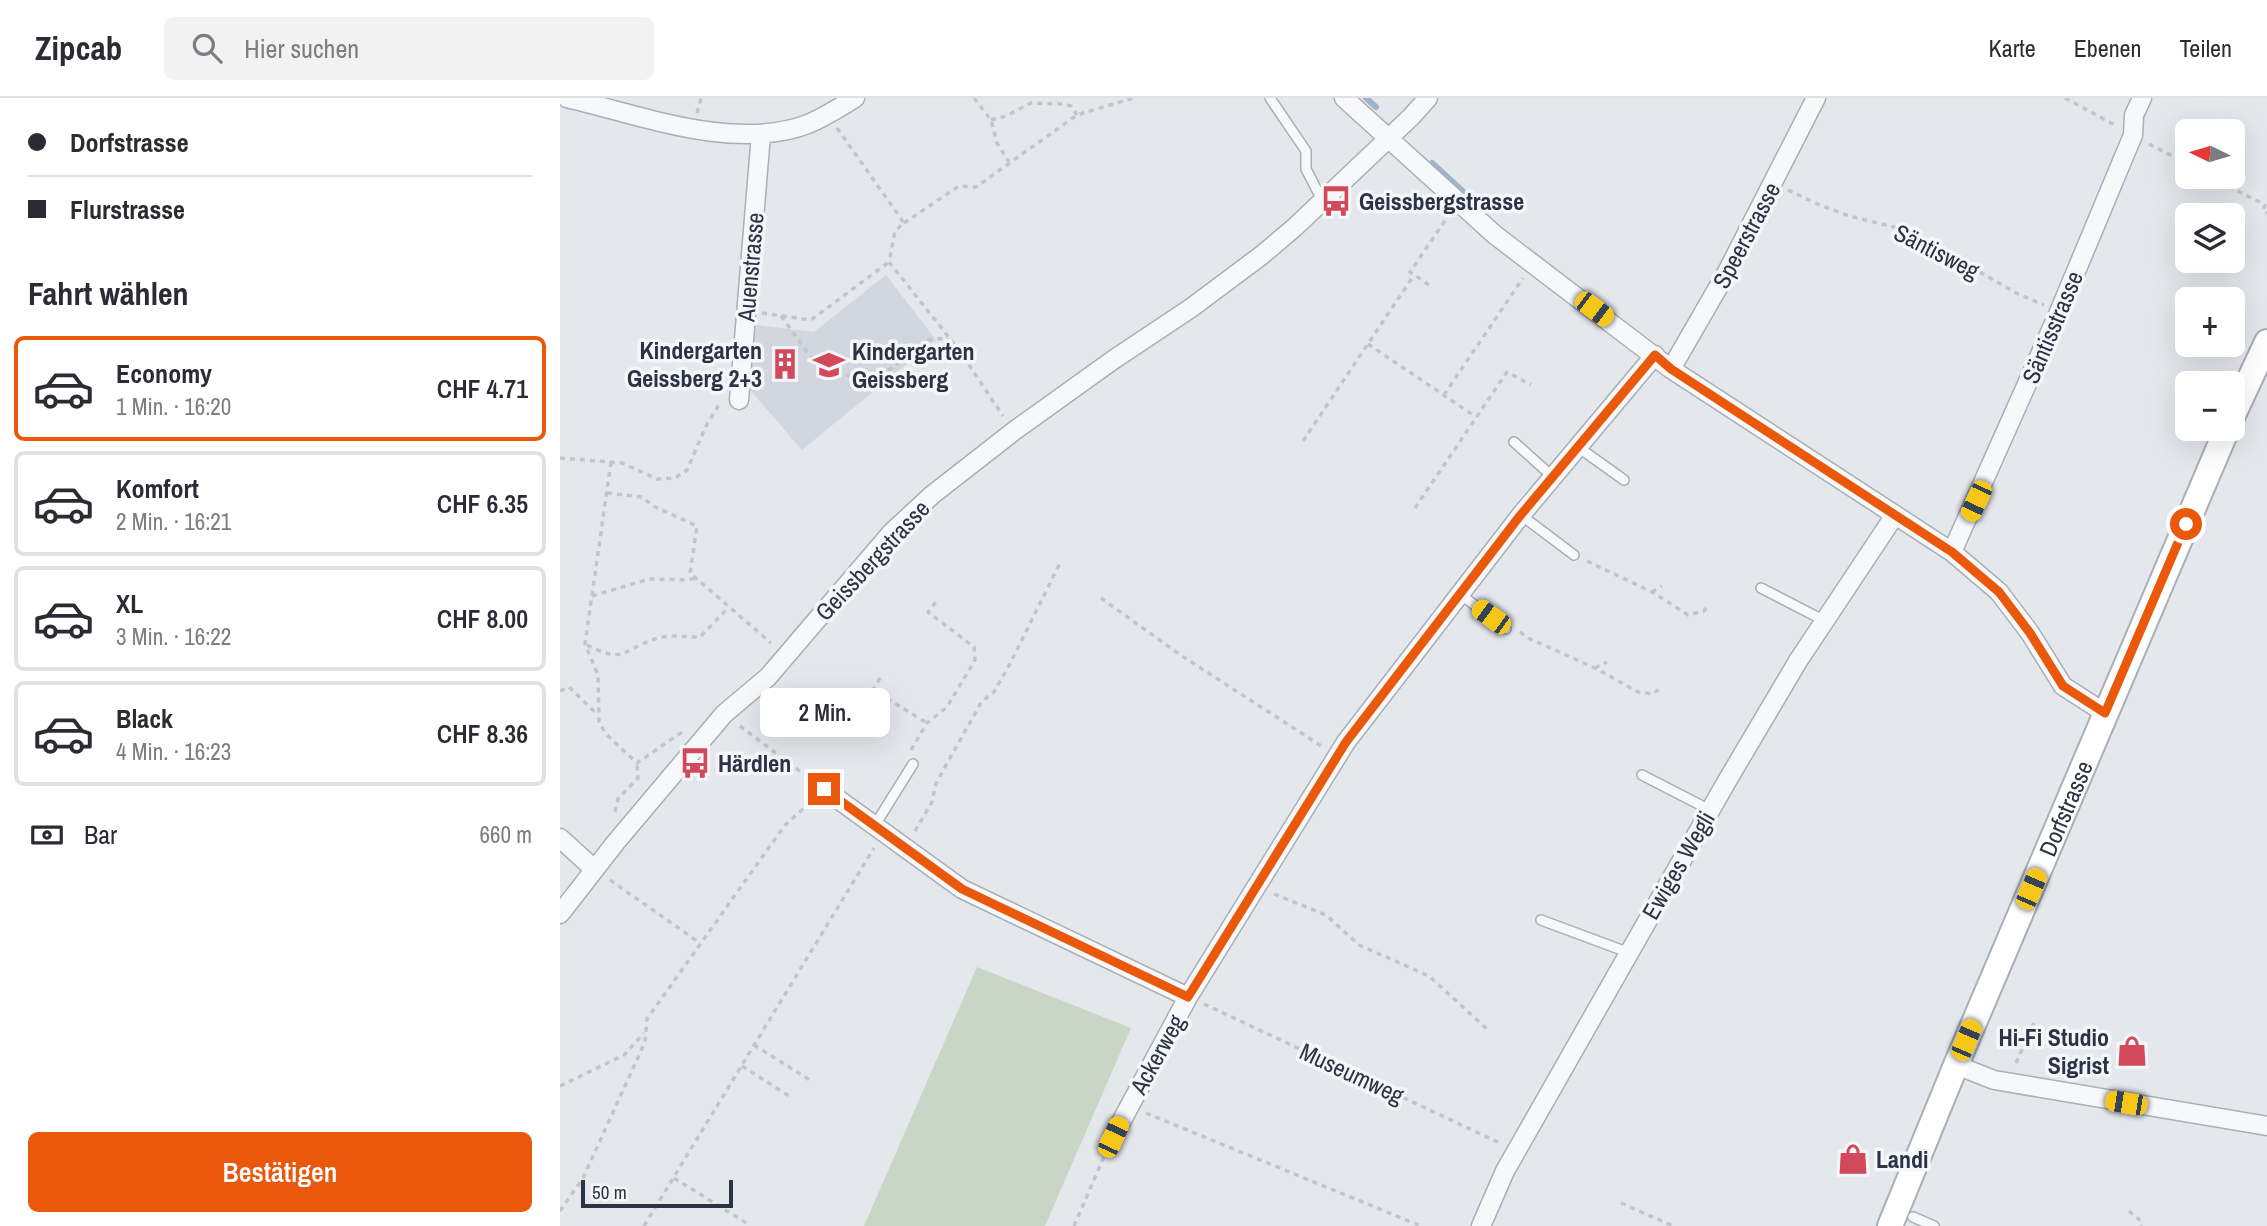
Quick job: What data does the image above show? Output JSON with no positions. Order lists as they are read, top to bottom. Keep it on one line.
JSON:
{"streets":{"main road":["Dorfstrasse"],"street":["Speerstrasse","Auenstrasse","Säntisstrasse","Geissbergstrasse","Ewiges Wegli","Ackerweg"],"path":["Säntisweg","Museumweg"]},"crossings":[["Speerstrasse","Säntisweg"],["Säntisweg","Säntisstrasse"],["Ewiges Wegli","Museumweg"],["Ackerweg","Museumweg"]],"places":{"bus stop":["Geissbergstrasse","Härdlen"],"building":["Kindergarten Geissberg 2+3"],"school or university":["Kindergarten Geissberg"],"shop":["Hi-Fi Studio Sigrist","Landi"]},"scale_bar":"50 m","north":"left","page":{"header":"Zipcab","search":"Hier suchen","nav":["Karte","Ebenen","Teilen"],"banner":["Dorfstrasse","Flurstrasse"],"map_buttons":["+","−"],"heading":"Fahrt wählen","list":[{"name":"Economy","note":"1 Min. · 16:20","value":"CHF 4.71"},{"name":"Komfort","note":"2 Min. · 16:21","value":"CHF 6.35"},{"name":"XL","note":"3 Min. · 16:22","value":"CHF 8.00"},{"name":"Black","note":"4 Min. · 16:23","value":"CHF 8.36"}],"bubble":"2 Min.","pay":["Bar","660 m"],"buttons":"Bestätigen","scale":"50 m"}}
